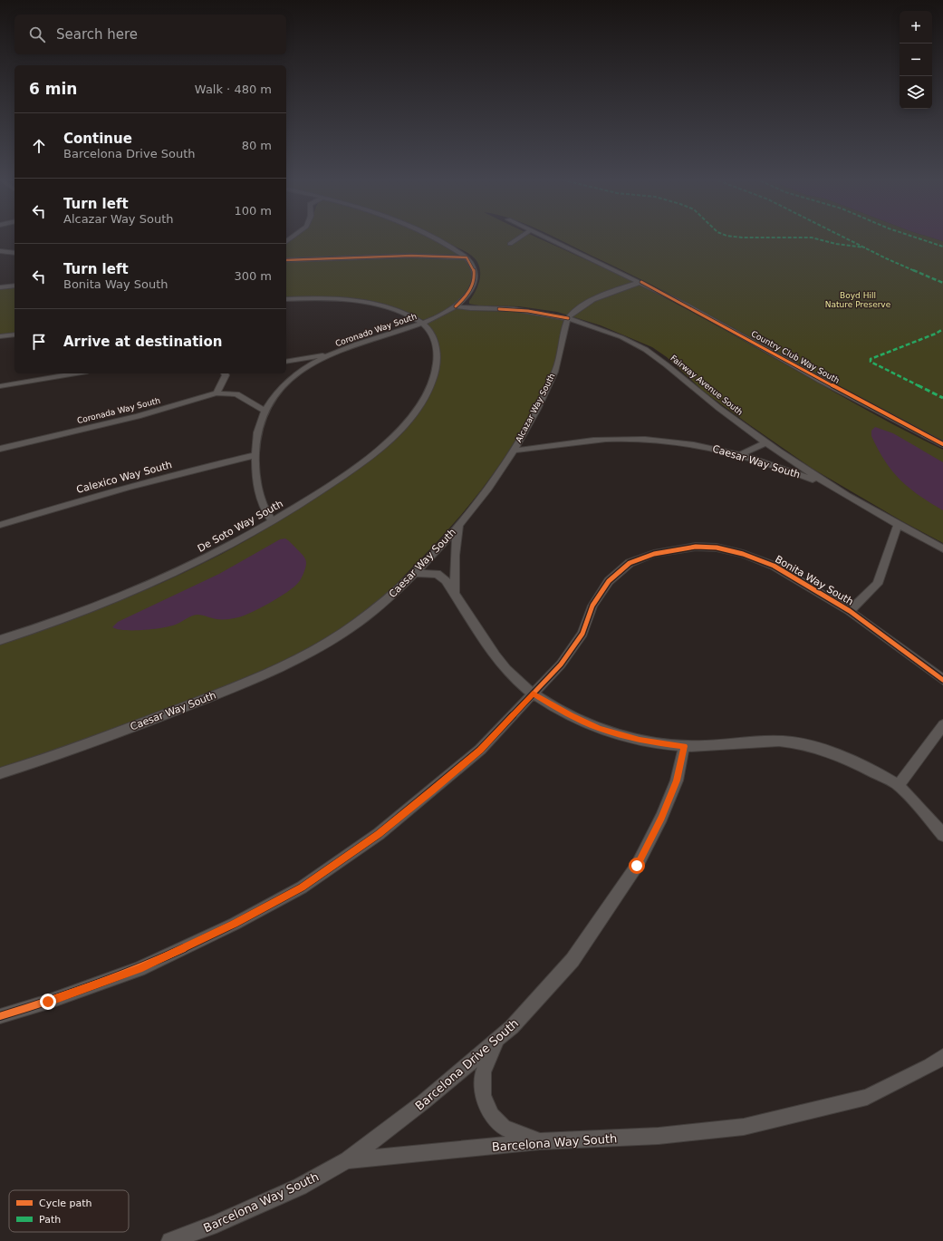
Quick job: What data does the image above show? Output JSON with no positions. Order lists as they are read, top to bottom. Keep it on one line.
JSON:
{"streets":{"street":["Coronado Way South","Country Club Way South","Fairway Avenue South","Alcazar Way South","Coronada Way South","Caesar Way South","Calexico Way South","De Soto Way South","Bonita Way South","Barcelona Drive South","Barcelona Way South"]},"crossings":[["Coronado Way South","De Soto Way South"],["Fairway Avenue South","Alcazar Way South"],["Fairway Avenue South","Caesar Way South"],["Fairway Avenue South","Bonita Way South"],["Alcazar Way South","Caesar Way South"],["Barcelona Drive South","Barcelona Way South"]],"parks":["Boyd Hill Nature Preserve"],"legend":["Cycle path","Path"],"page":{"map_buttons":["+","−"],"search":"Search here","heading":["6 min","Walk · 480 m"],"list":[["Continue","Barcelona Drive South","80 m"],["Turn left","Alcazar Way South","100 m"],["Turn left","Bonita Way South","300 m"],"Arrive at destination"]}}
